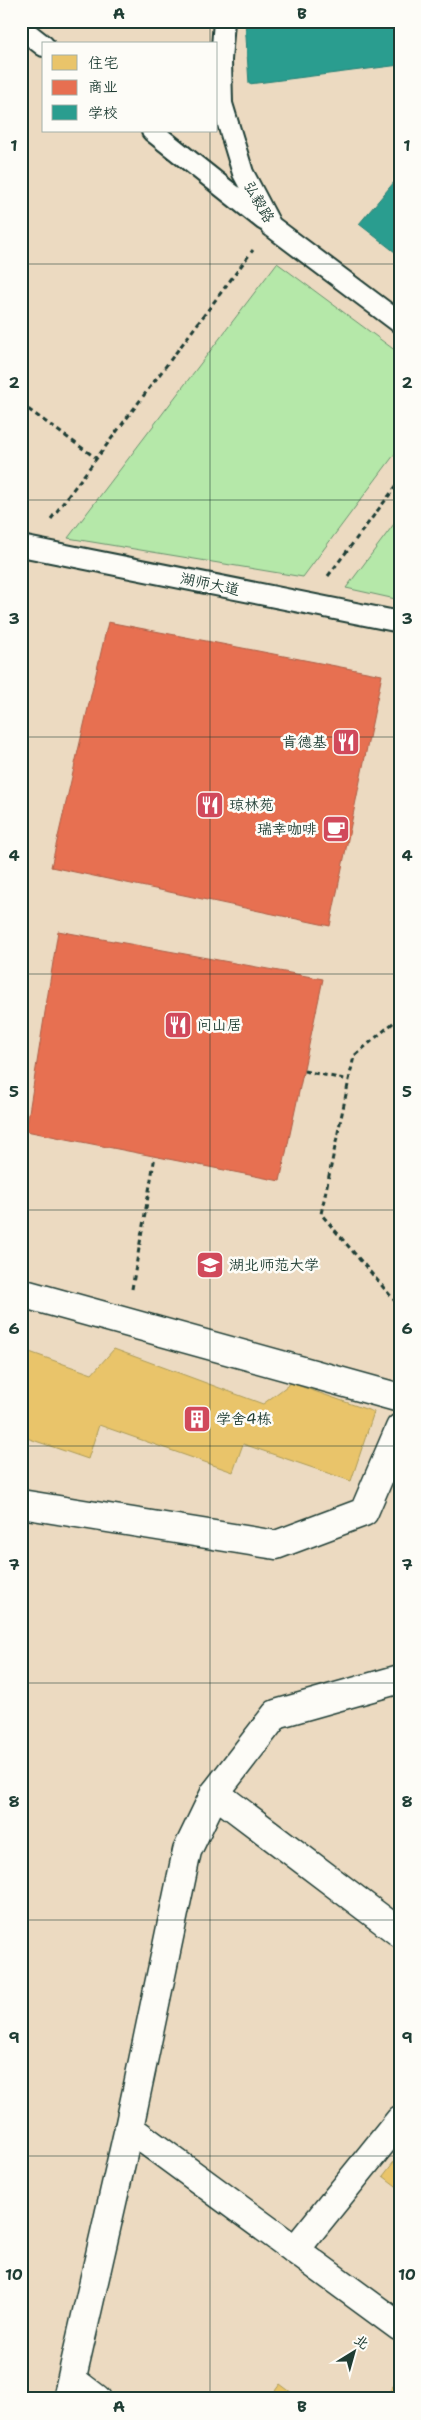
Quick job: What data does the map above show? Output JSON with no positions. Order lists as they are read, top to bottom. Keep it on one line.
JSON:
{"streets":{"lane":["弘毅路","湖师大道"]},"places":{"restaurant":["肯德基","琼林苑","问山居"],"cafe":["瑞幸咖啡"],"school or university":["湖北师范大学"],"building":["学舍4栋"]},"legend":["住宅","商业","学校"],"north":"top right","grid":{"columns":["A","B"],"rows":["1","2","3","4","5","6","7","8","9","10"]}}
